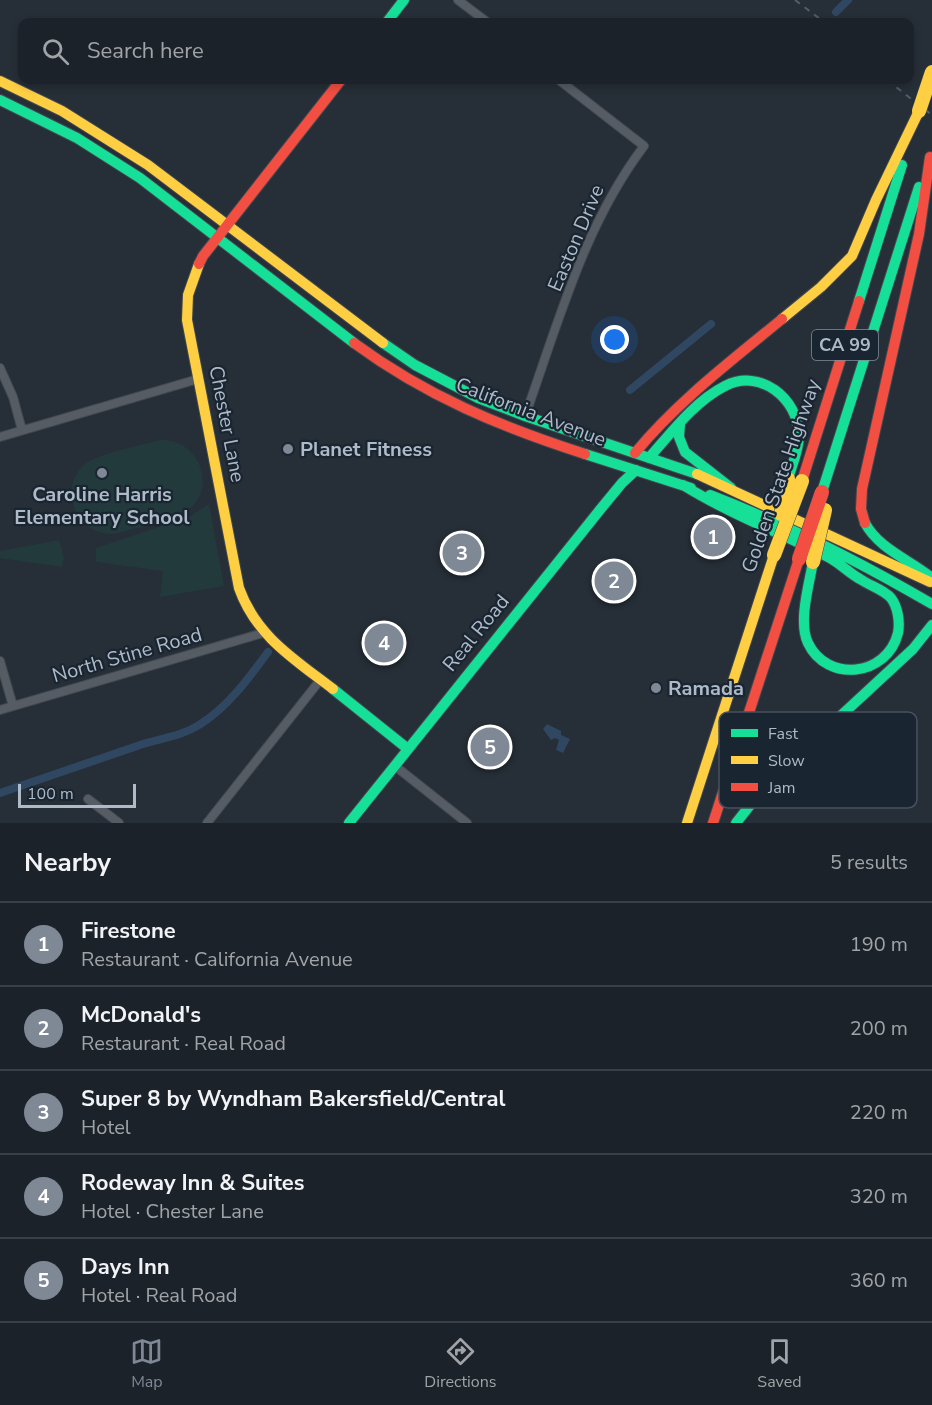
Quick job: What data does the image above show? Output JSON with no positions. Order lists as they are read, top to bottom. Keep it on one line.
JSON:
{"streets":{"main road":["CA 99","California Avenue","Chester Lane","Golden State Highway","Real Road"],"street":["Easton Drive","North Stine Road"]},"crossings":[["Easton Drive","California Avenue"],["California Avenue","Chester Lane"],["California Avenue","Real Road"],["Chester Lane","Real Road"],["Chester Lane","North Stine Road"],["Golden State Highway","Real Road"]],"places":["Planet Fitness","Caroline Harris Elementary School","Ramada"],"legend":["Fast","Slow","Jam"],"scale_bar":"100 m","page":{"search":"Search here","pins":["1","3","2","4","5"],"scale":"100 m","heading":["Nearby","5 results"],"list":[{"mark":"1","name":"Firestone","note":"Restaurant · California Avenue","value":"190 m"},{"mark":"2","name":"McDonald's","note":"Restaurant · Real Road","value":"200 m"},{"mark":"3","name":"Super 8 by Wyndham Bakersfield/Central","note":"Hotel","value":"220 m"},{"mark":"4","name":"Rodeway Inn & Suites","note":"Hotel · Chester Lane","value":"320 m"},{"mark":"5","name":"Days Inn","note":"Hotel · Real Road","value":"360 m"}],"nav":["Map","Directions","Saved"]}}
